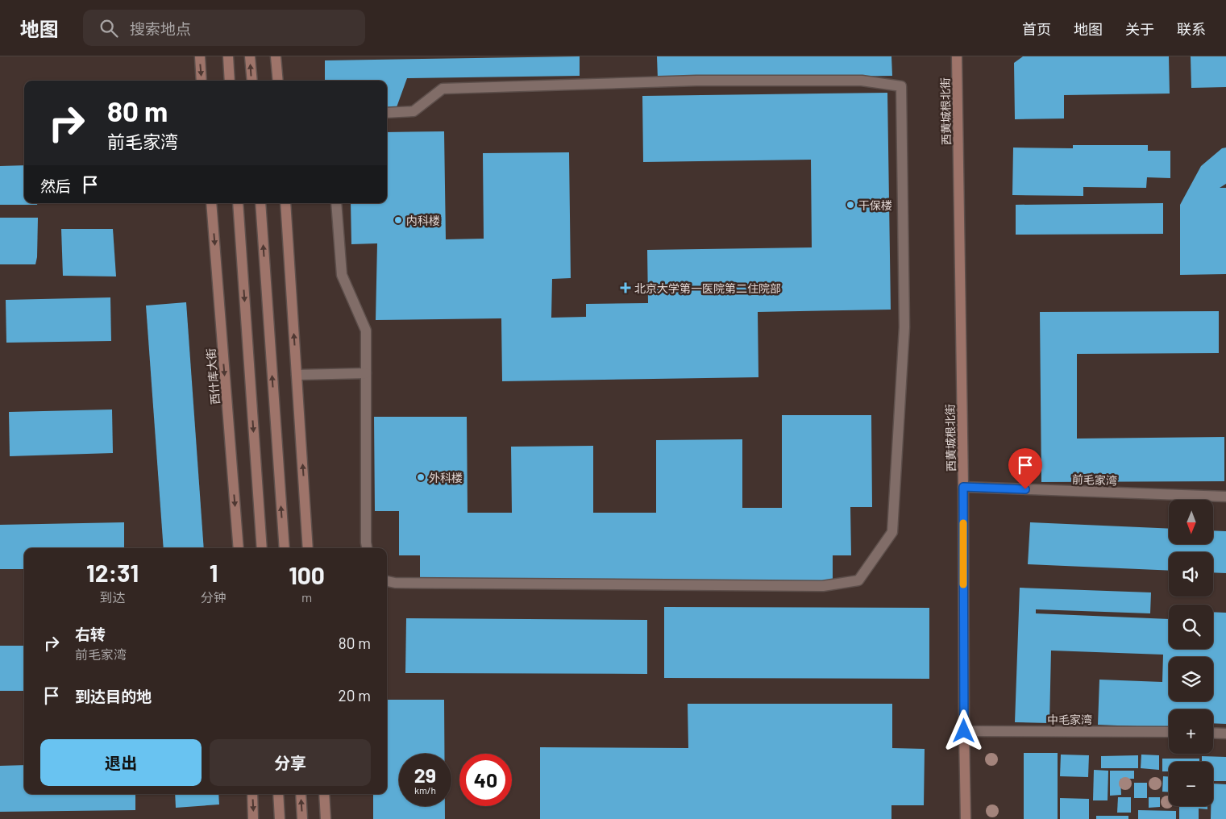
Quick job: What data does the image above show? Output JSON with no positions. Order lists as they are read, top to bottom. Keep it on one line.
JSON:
{"streets":{"street":["西黄城根北街","西什库大街","前毛家湾","中毛家湾"]},"crossings":[["西黄城根北街","前毛家湾"],["西黄城根北街","中毛家湾"]],"places":{"other":["干保楼","内科楼","外科楼"],"health":["北京大学第一医院第二住院部"]},"north":"bottom","page":{"header":"地图","search":"搜索地点","nav":["首页","地图","关于","联系"],"turn":["80 m","前毛家湾"],"then":"然后","map_buttons":["+","−"],"eta":["12:31","到达","1","分钟","100","m"],"list":[{"name":"右转","note":"前毛家湾","value":"80 m"},{"name":"到达目的地","value":"20 m"}],"buttons":["退出","分享"],"speed":"29 km/h","limit":"40"}}
